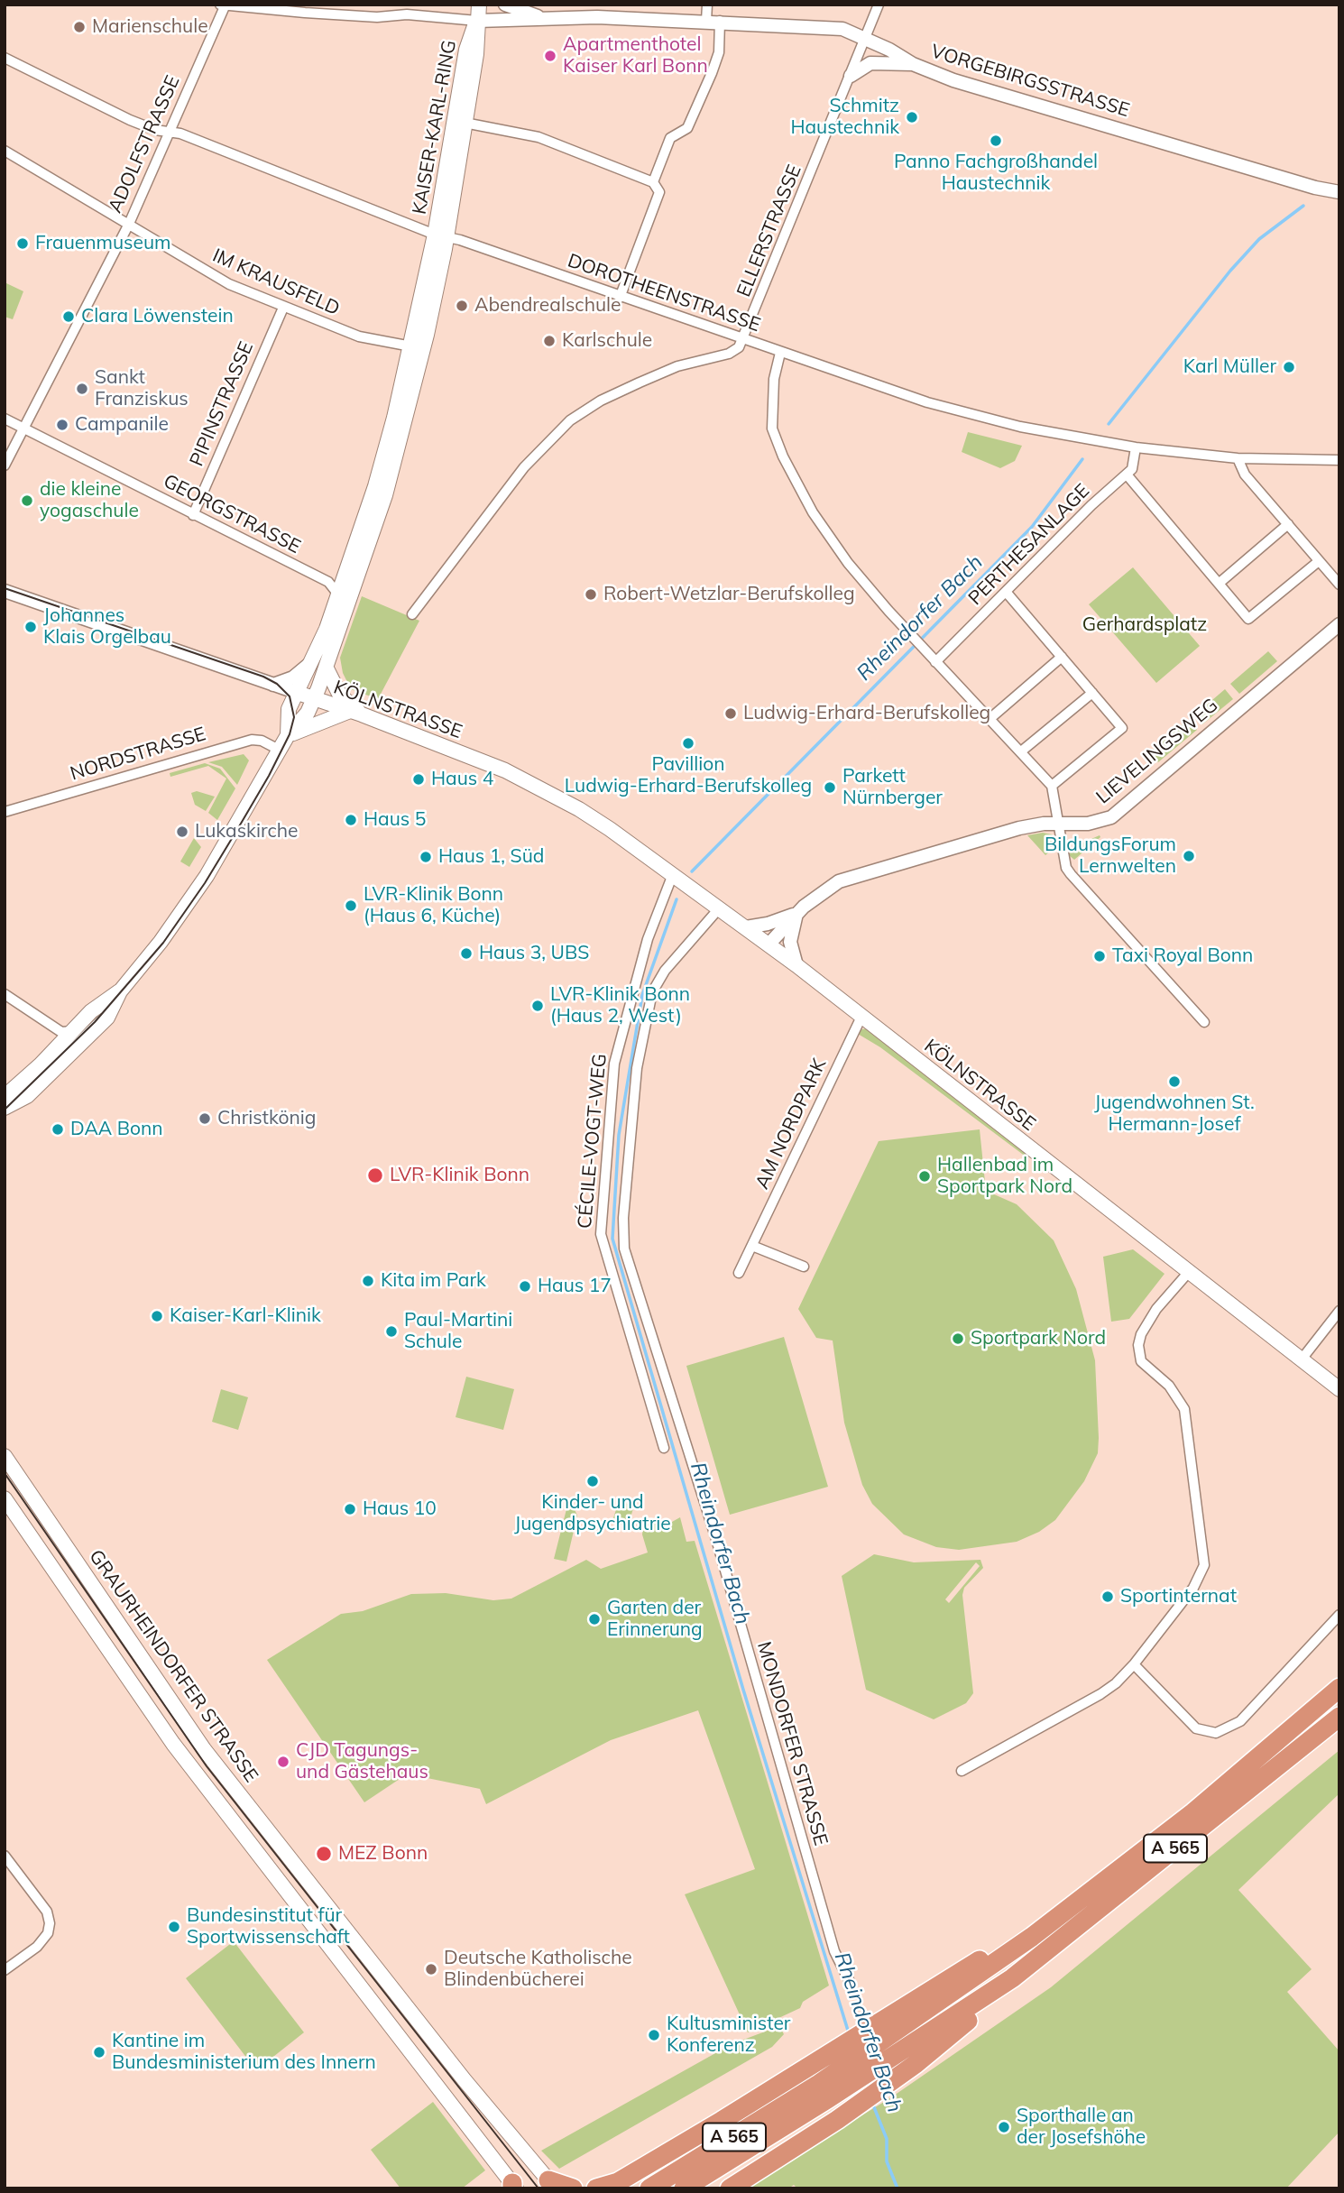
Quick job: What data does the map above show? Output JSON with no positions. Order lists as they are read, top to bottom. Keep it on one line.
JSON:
{"streets":{"highway":["A 565"],"main road":["KAISER-KARL-RING","KÖLNSTRASSE","GRAURHEINDORFER STRASSE"],"street":["VORGEBIRGSSTRASSE","ADOLFSTRASSE","ELLERSTRASSE","IM KRAUSFELD","DOROTHEENSTRASSE","PIPINSTRASSE","GEORGSTRASSE","PERTHESANLAGE","LIEVELINGSWEG","NORDSTRASSE","AM NORDPARK","CÉCILE-VOGT-WEG","MONDORFER STRASSE"]},"crossings":[["VORGEBIRGSSTRASSE","KAISER-KARL-RING"],["VORGEBIRGSSTRASSE","ADOLFSTRASSE"],["VORGEBIRGSSTRASSE","ELLERSTRASSE"],["KAISER-KARL-RING","IM KRAUSFELD"],["KAISER-KARL-RING","DOROTHEENSTRASSE"],["KAISER-KARL-RING","GEORGSTRASSE"],["KAISER-KARL-RING","KÖLNSTRASSE"],["KAISER-KARL-RING","NORDSTRASSE"],["ADOLFSTRASSE","IM KRAUSFELD"],["ADOLFSTRASSE","DOROTHEENSTRASSE"],["ADOLFSTRASSE","GEORGSTRASSE"],["ELLERSTRASSE","DOROTHEENSTRASSE"],["IM KRAUSFELD","PIPINSTRASSE"],["PIPINSTRASSE","GEORGSTRASSE"],["KÖLNSTRASSE","LIEVELINGSWEG"],["KÖLNSTRASSE","AM NORDPARK"],["KÖLNSTRASSE","CÉCILE-VOGT-WEG"],["KÖLNSTRASSE","MONDORFER STRASSE"]],"water":["Rheindorfer Bach"],"parks":["Gerhardsplatz"],"places":["Marienschule","Apartmenthotel Kaiser Karl Bonn","Schmitz Haustechnik","Panno Fachgroßhandel Haustechnik","Frauenmuseum","Abendrealschule","Clara Löwenstein","Karlschule","Karl Müller","Sankt Franziskus","Campanile","die kleine yogaschule","Robert-Wetzlar-Berufskolleg","Johannes Klais Orgelbau","Ludwig-Erhard-Berufskolleg","Pavillion Ludwig-Erhard-Berufskolleg","Haus 4","Parkett Nürnberger","Haus 5","Lukaskirche","BildungsForum Lernwelten","Haus 1, Süd","LVR-Klinik Bonn (Haus 6, Küche)","Haus 3, UBS","Taxi Royal Bonn","LVR-Klinik Bonn (Haus 2, West)","Jugendwohnen St. Hermann-Josef","Christkönig","DAA Bonn","LVR-Klinik Bonn","Hallenbad im Sportpark Nord","Kita im Park","Haus 17","Kaiser-Karl-Klinik","Paul-Martini Schule","Sportpark Nord","Kinder- und Jugendpsychiatrie","Haus 10","Sportinternat","Garten der Erinnerung","CJD Tagungs- und Gästehaus","MEZ Bonn","Bundesinstitut für Sportwissenschaft","Deutsche Katholische Blindenbücherei","Kultusminister Konferenz","Kantine im Bundesministerium des Innern","Sporthalle an der Josefshöhe"]}
